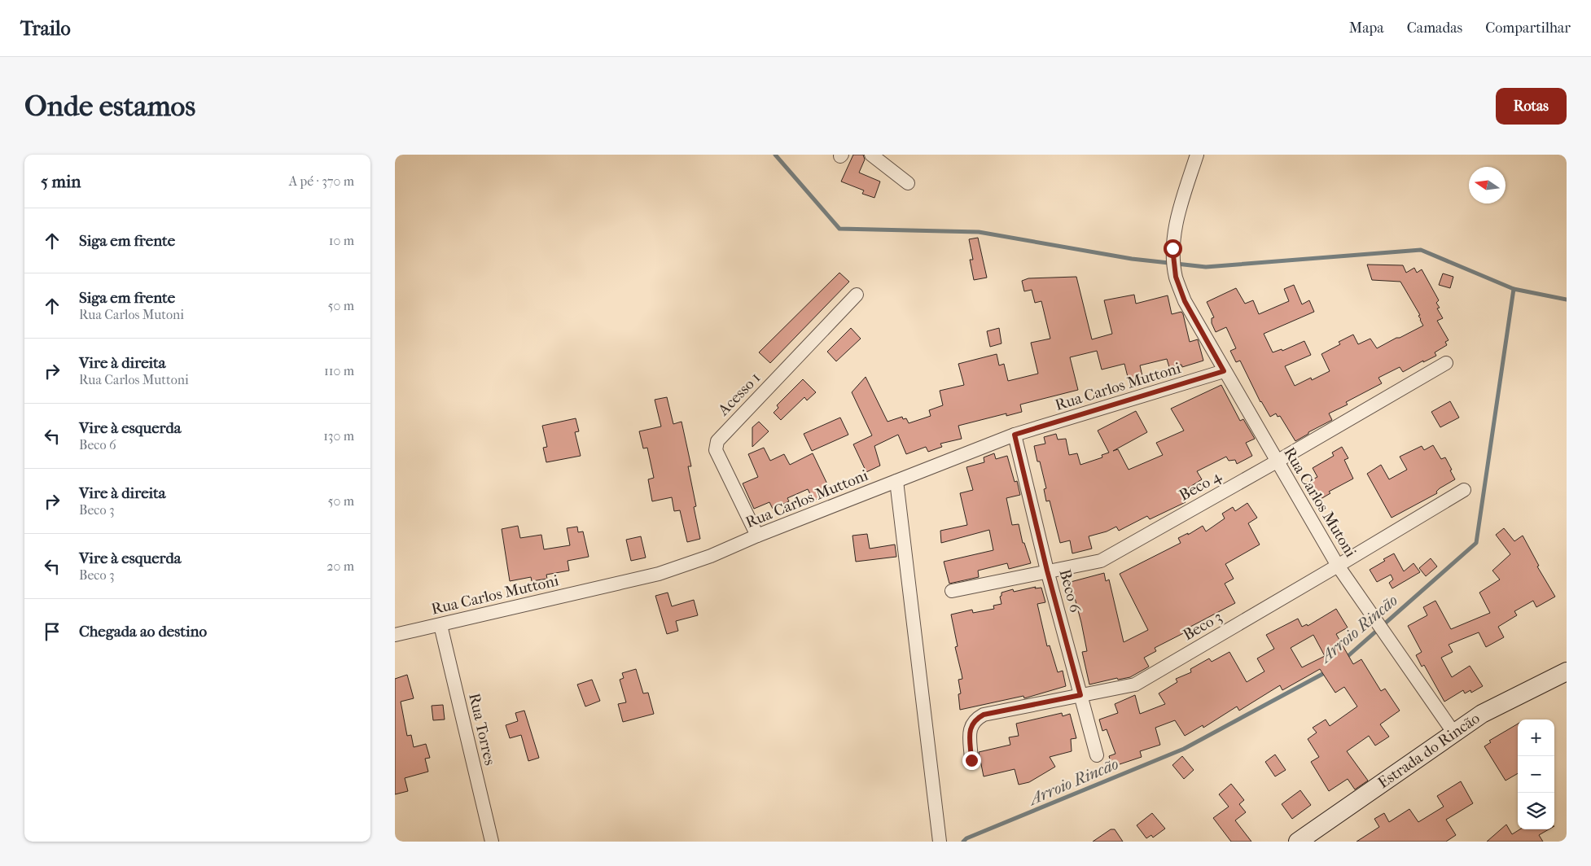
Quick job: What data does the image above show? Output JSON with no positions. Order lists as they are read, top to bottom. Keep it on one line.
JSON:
{"streets":{"street":["Rua Carlos Muttoni","Acesso 1","Beco 4","Rua Carlos Mutoni","Beco 6","Beco 3","Rua Torres","Estrada do Rincão"]},"crossings":[["Rua Carlos Muttoni","Acesso 1"],["Rua Carlos Muttoni","Rua Carlos Mutoni"],["Rua Carlos Muttoni","Beco 6"],["Rua Carlos Muttoni","Rua Torres"],["Beco 4","Rua Carlos Mutoni"],["Beco 4","Beco 6"],["Rua Carlos Mutoni","Beco 3"],["Rua Carlos Mutoni","Estrada do Rincão"],["Beco 6","Beco 3"]],"water":["Arroio Rincão"],"north":"left","page":{"header":"Trailo","nav":["Mapa","Camadas","Compartilhar"],"buttons":"Rotas","title":"Onde estamos","heading":["5 min","A pé · 370 m"],"list":[["Siga em frente","10 m"],["Siga em frente","Rua Carlos Mutoni","50 m"],["Vire à direita","Rua Carlos Muttoni","110 m"],["Vire à esquerda","Beco 6","130 m"],["Vire à direita","Beco 3","50 m"],["Vire à esquerda","Beco 3","20 m"],"Chegada ao destino"],"map_buttons":["+","−"]}}
